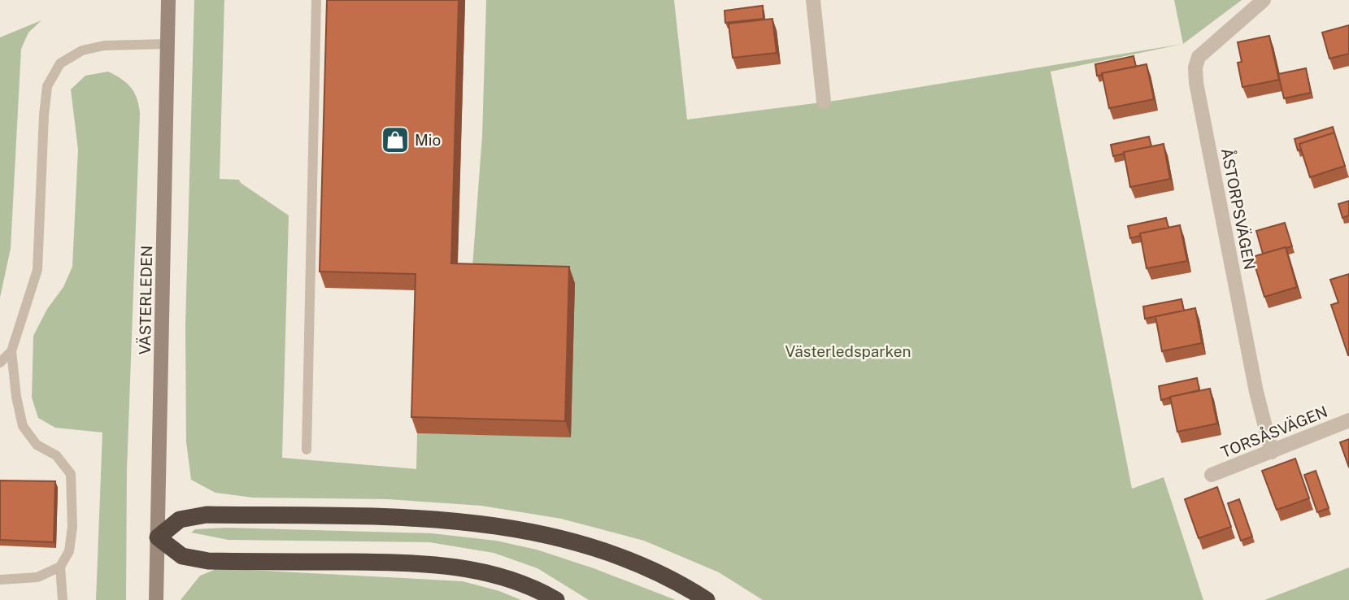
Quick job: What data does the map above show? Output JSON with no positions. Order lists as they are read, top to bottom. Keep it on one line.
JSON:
{"streets":{"main road":["VÄSTERLEDEN"],"street":["ÅSTORPSVÄGEN","TORSÅSVÄGEN"]},"crossings":[["ÅSTORPSVÄGEN","TORSÅSVÄGEN"]],"parks":["Västerledsparken"],"places":{"shop":["Mio"]}}
